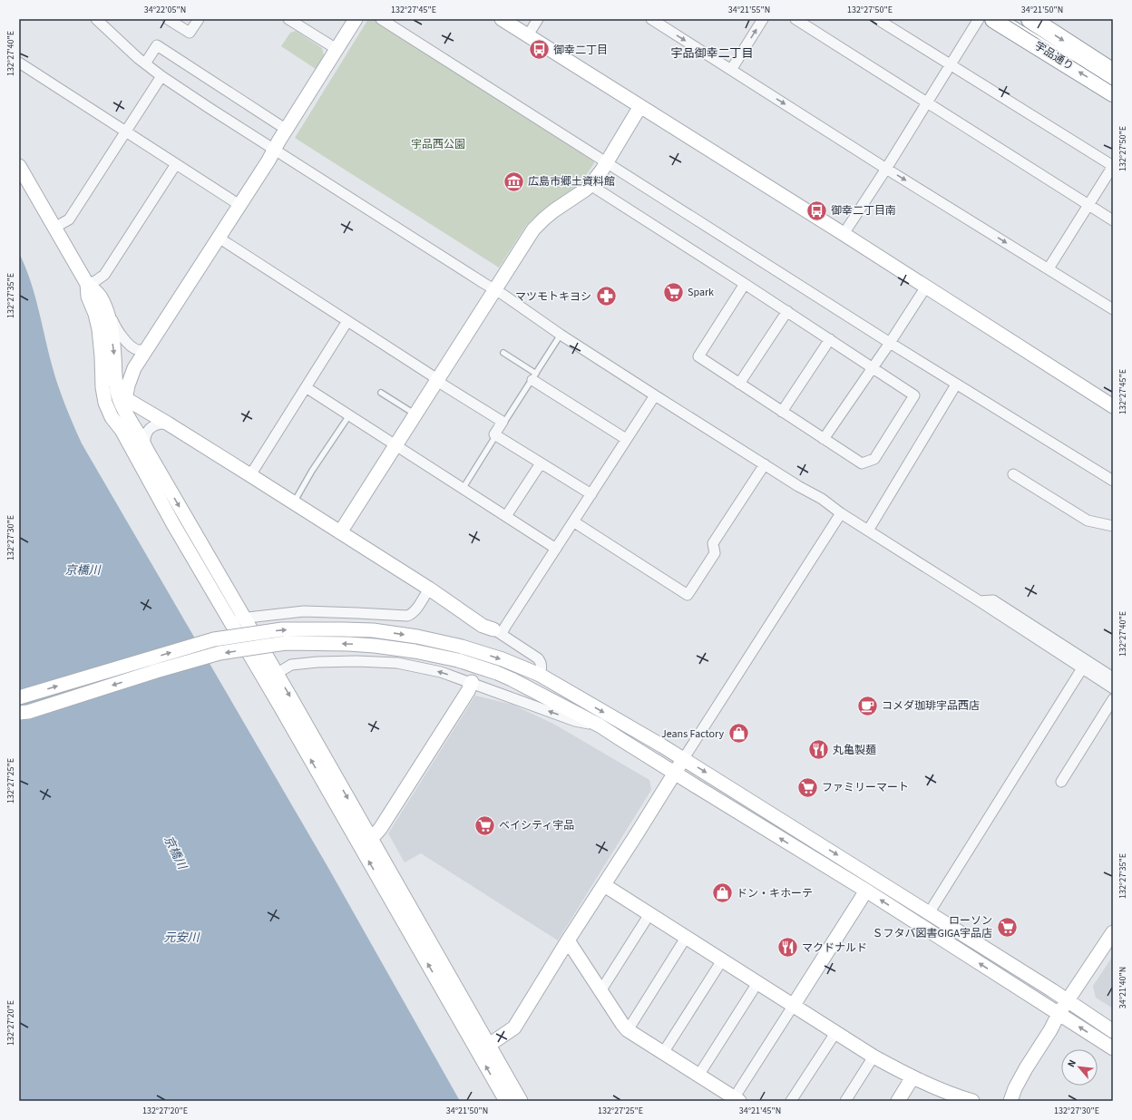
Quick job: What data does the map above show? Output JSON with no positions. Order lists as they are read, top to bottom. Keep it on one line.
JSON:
{"streets":{"highway":["宇品通り"]},"districts":["宇品御幸二丁目"],"water":["京橋川","元安川"],"parks":["宇品西公園"],"places":{"bus stop":["御幸二丁目","御幸二丁目南"],"museum":["広島市郷土資料館"],"supermarket":["Spark","ファミリーマート","ベイシティ宇品","ローソン Ｓフタバ図書GIGA宇品店"],"pharmacy":["マツモトキヨシ"],"cafe":["コメダ珈琲宇品西店"],"shop":["Jeans Factory","ドン・キホーテ"],"restaurant":["丸亀製麺","マクドナルド"]},"north":"top left","coordinates":["34°22'05\"N","132°27'45\"E","34°21'55\"N","132°27'50\"E","34°21'50\"N","132°27'40\"E","132°27'35\"E","132°27'30\"E","132°27'25\"E","34°21'40\"N","132°27'20\"E","34°21'45\"N"]}
